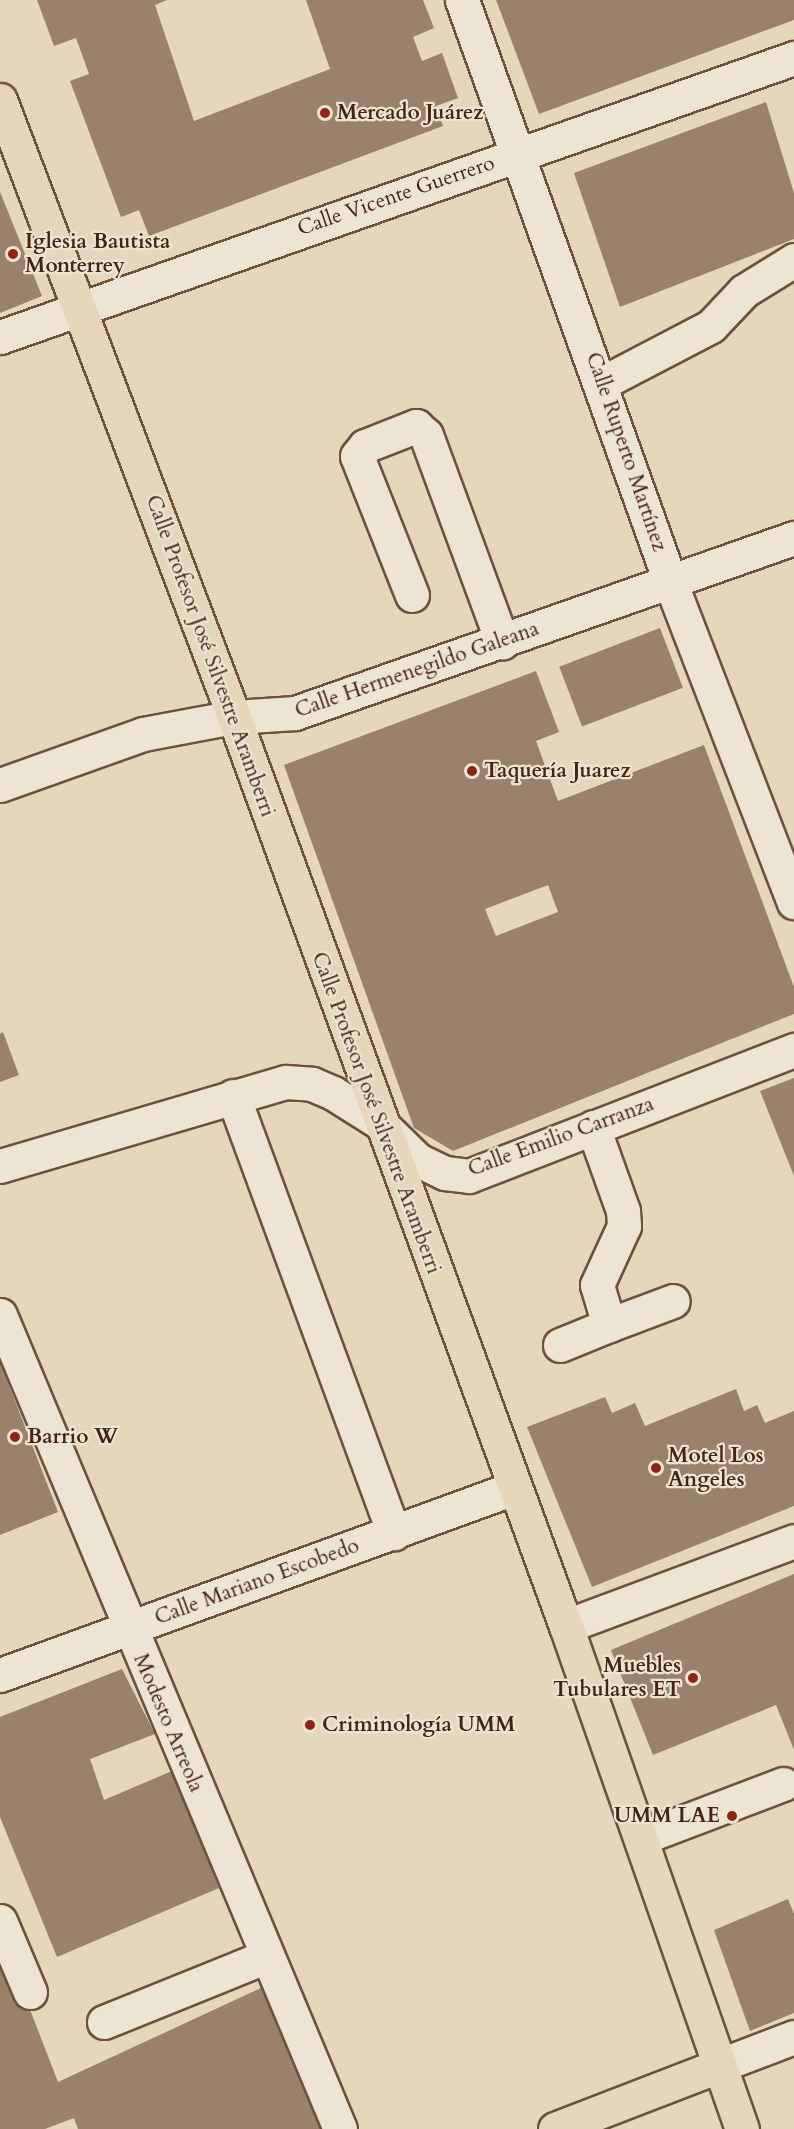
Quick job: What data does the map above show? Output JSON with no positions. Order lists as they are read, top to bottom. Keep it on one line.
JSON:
{"streets":{"main road":["Calle Profesor José Silvestre Aramberri"],"street":["Calle Vicente Guerrero","Calle Ruperto Martínez","Calle Hermenegildo Galeana","Calle Emilio Carranza","Calle Mariano Escobedo","Modesto Arreola"]},"crossings":[["Calle Vicente Guerrero","Calle Ruperto Martínez"],["Calle Vicente Guerrero","Calle Profesor José Silvestre Aramberri"],["Calle Ruperto Martínez","Calle Hermenegildo Galeana"],["Calle Profesor José Silvestre Aramberri","Calle Hermenegildo Galeana"],["Calle Profesor José Silvestre Aramberri","Calle Emilio Carranza"],["Calle Profesor José Silvestre Aramberri","Calle Mariano Escobedo"],["Calle Mariano Escobedo","Modesto Arreola"]],"places":["Mercado Juárez","Iglesia Bautista Monterrey","Taquería Juarez","Barrio W","Motel Los Angeles","Muebles Tubulares ET","Criminología UMM","UMM LAE"]}
